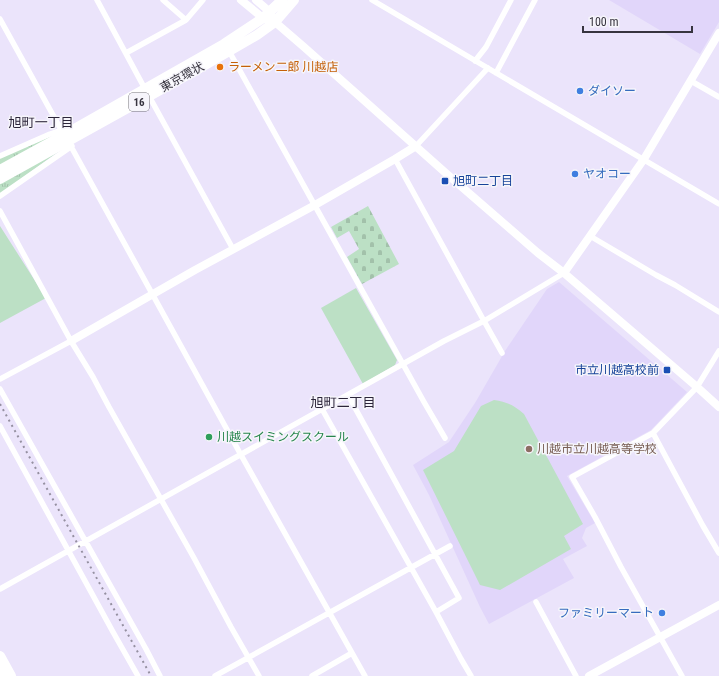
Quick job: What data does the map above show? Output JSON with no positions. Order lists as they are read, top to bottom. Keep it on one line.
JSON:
{"streets":{"highway":["東京環状","16"]},"districts":["旭町一丁目","旭町二丁目"],"places":{"other":["ラーメン二郎 川越店","ダイソー","ヤオコー","川越スイミングスクール","川越市立川越高等学校","ファミリーマート"],"transit":["旭町二丁目","市立川越高校前"]},"scale_bar":"100 m"}
